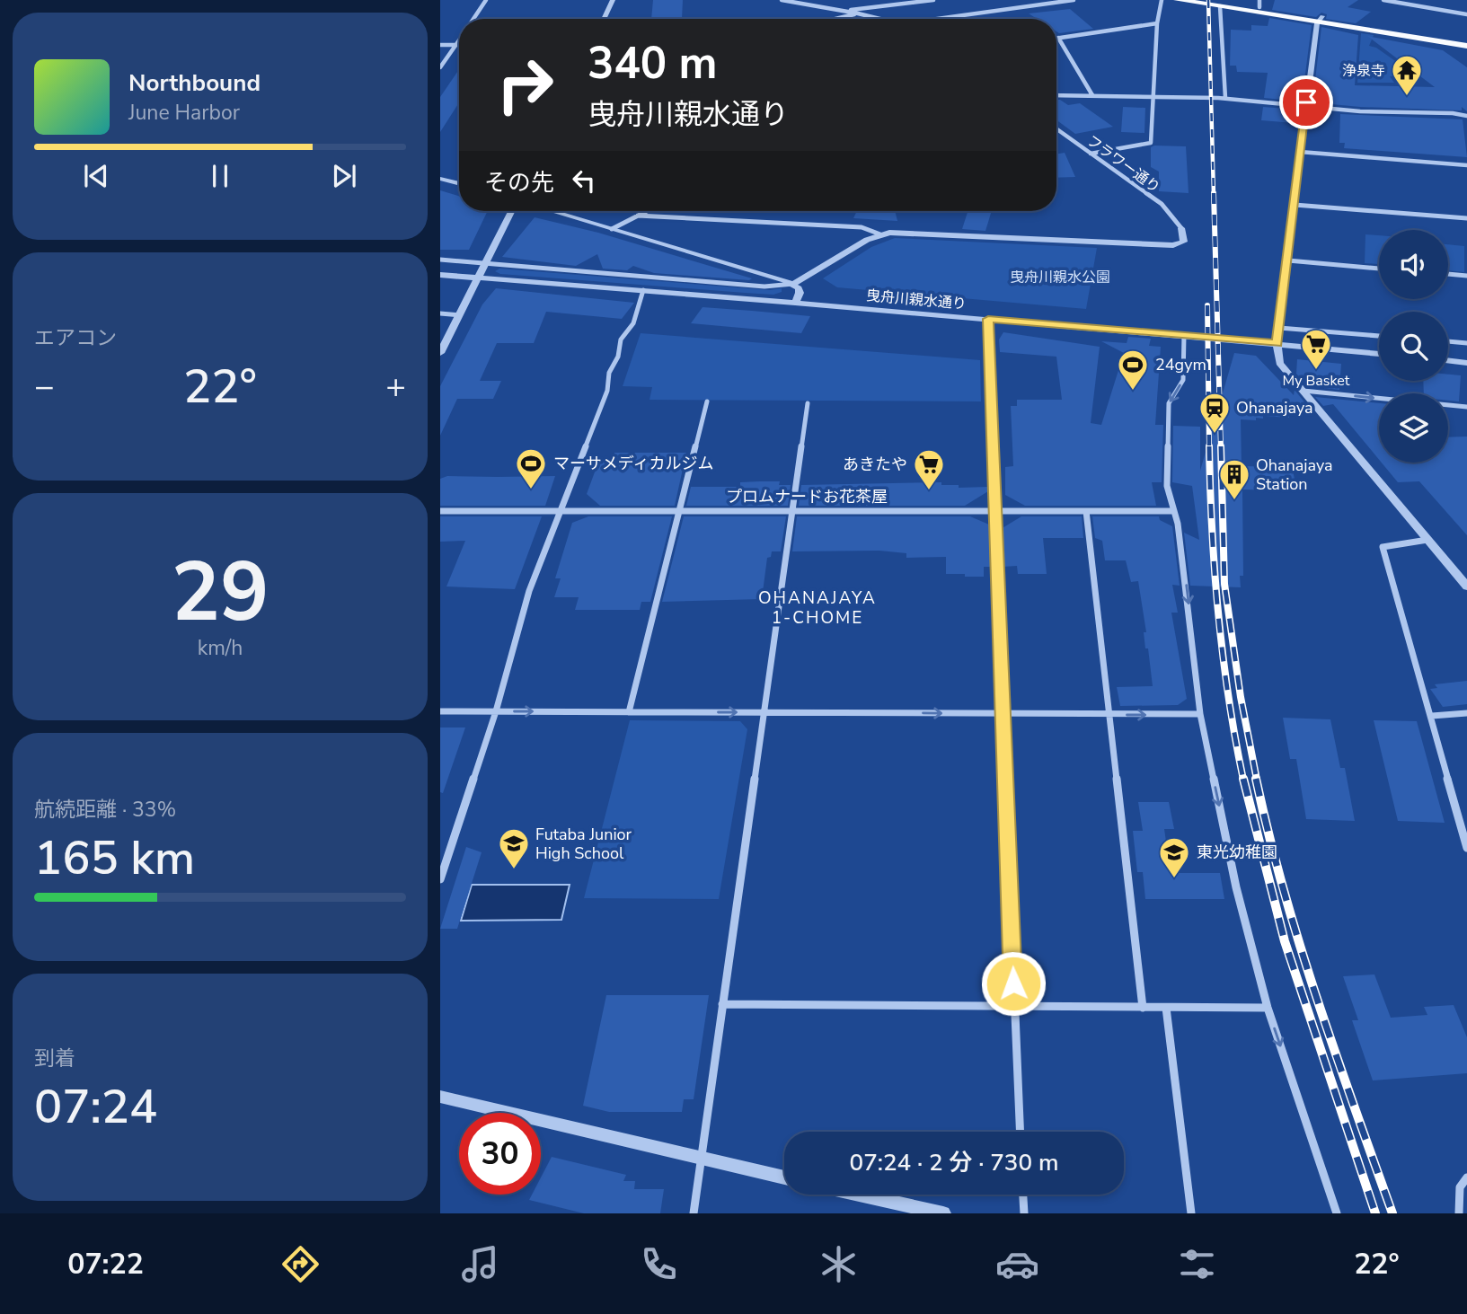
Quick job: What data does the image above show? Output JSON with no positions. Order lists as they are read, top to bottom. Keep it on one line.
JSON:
{"streets":{"street":["フラワー通り","曳舟川親水通り","プロムナードお花茶屋"]},"districts":["OHANAJAYA 1-CHOME"],"parks":["曳舟川親水公園"],"places":{"temple":["浄泉寺"],"supermarket":["My Basket","あきたや"],"sports":["24gym","マーサメディカルジム"],"station":["Ohanajaya"],"building":["Ohanajaya Station"],"school or university":["Futaba Junior High School","東光幼稚園"]},"page":{"turn":["340 m","曳舟川親水通り"],"song":["Northbound","June Harbor"],"then":"その先","tile":["エアコン",["29","km/h"],["航続距離 · 33%","165 km"],["到着","07:24"]],"heat":["−","22°","+"],"limit":"30","trip":"07:24 · 2 分 · 730 m","tabs":["07:22","22°"]}}
